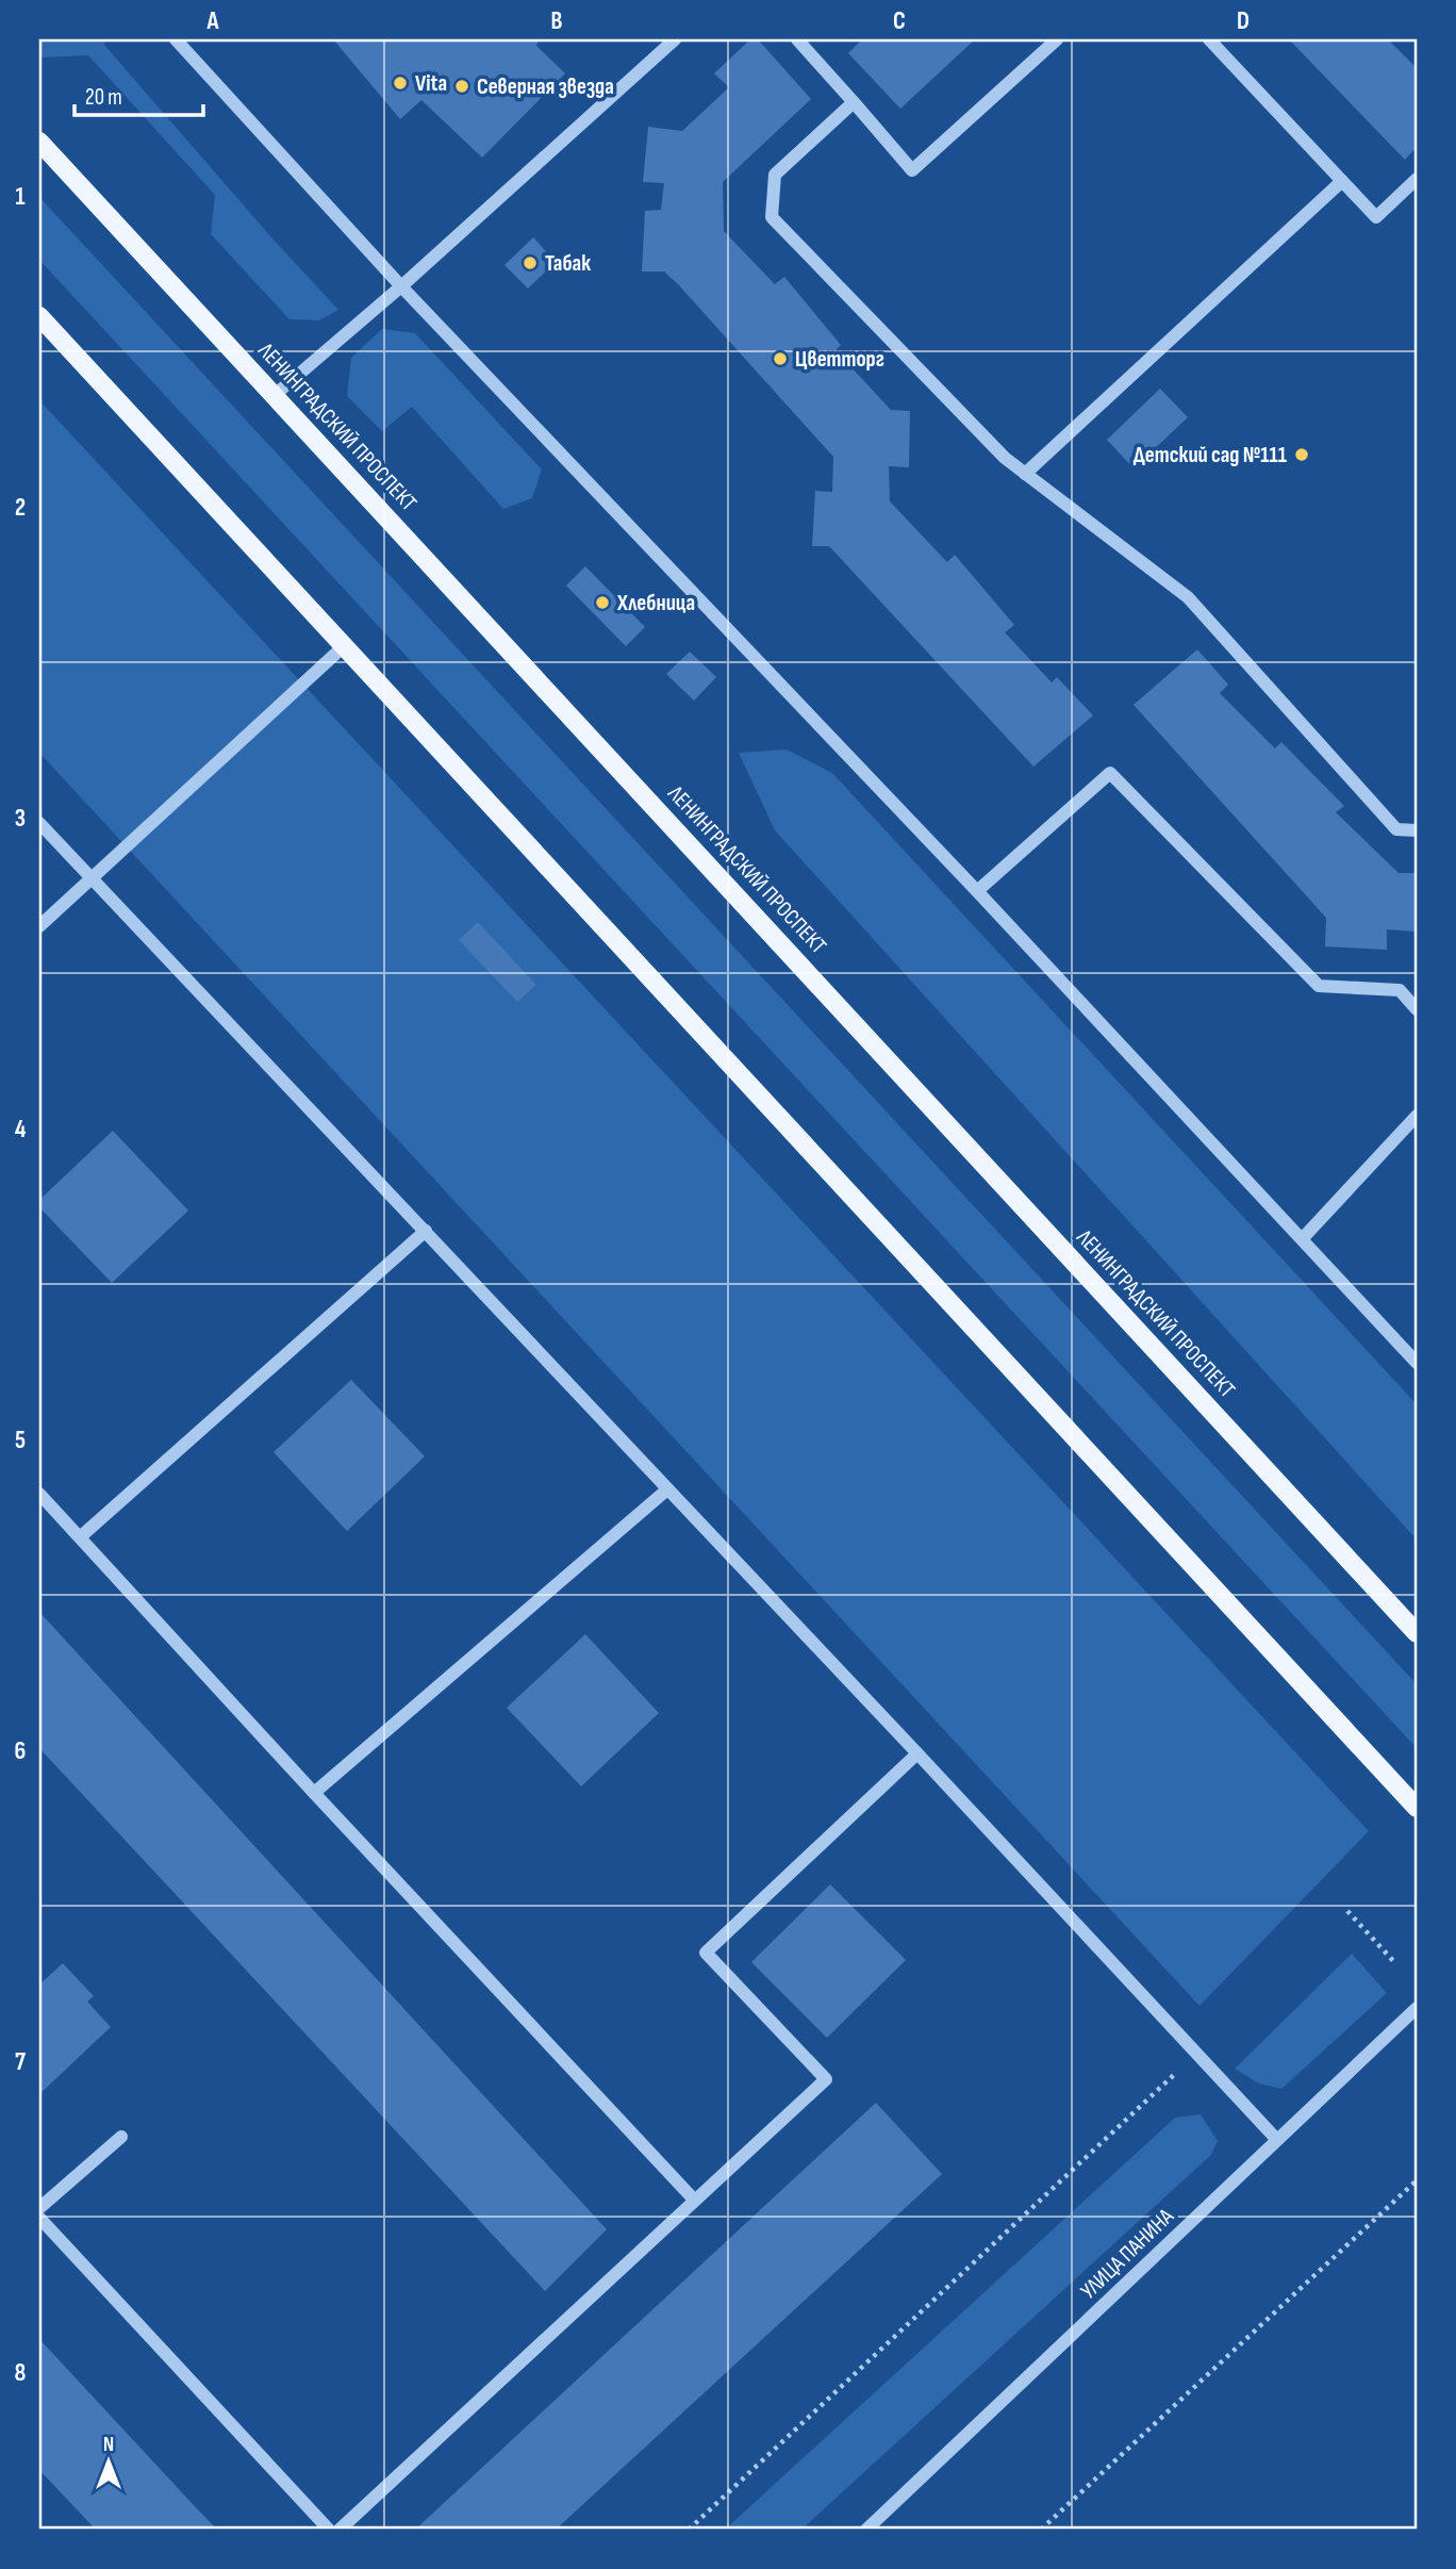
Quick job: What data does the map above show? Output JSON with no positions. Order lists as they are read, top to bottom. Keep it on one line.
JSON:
{"streets":{"main road":["ЛЕНИНГРАДСКИЙ ПРОСПЕКТ"],"street":["УЛИЦА ПАНИНА"]},"places":["Vita","Северная звезда","Табак","Цветторг","Детский сад №111","Хлебница"],"scale_bar":"20 m","north":"top","grid":{"columns":["A","B","C","D"],"rows":["1","2","3","4","5","6","7","8"]}}
